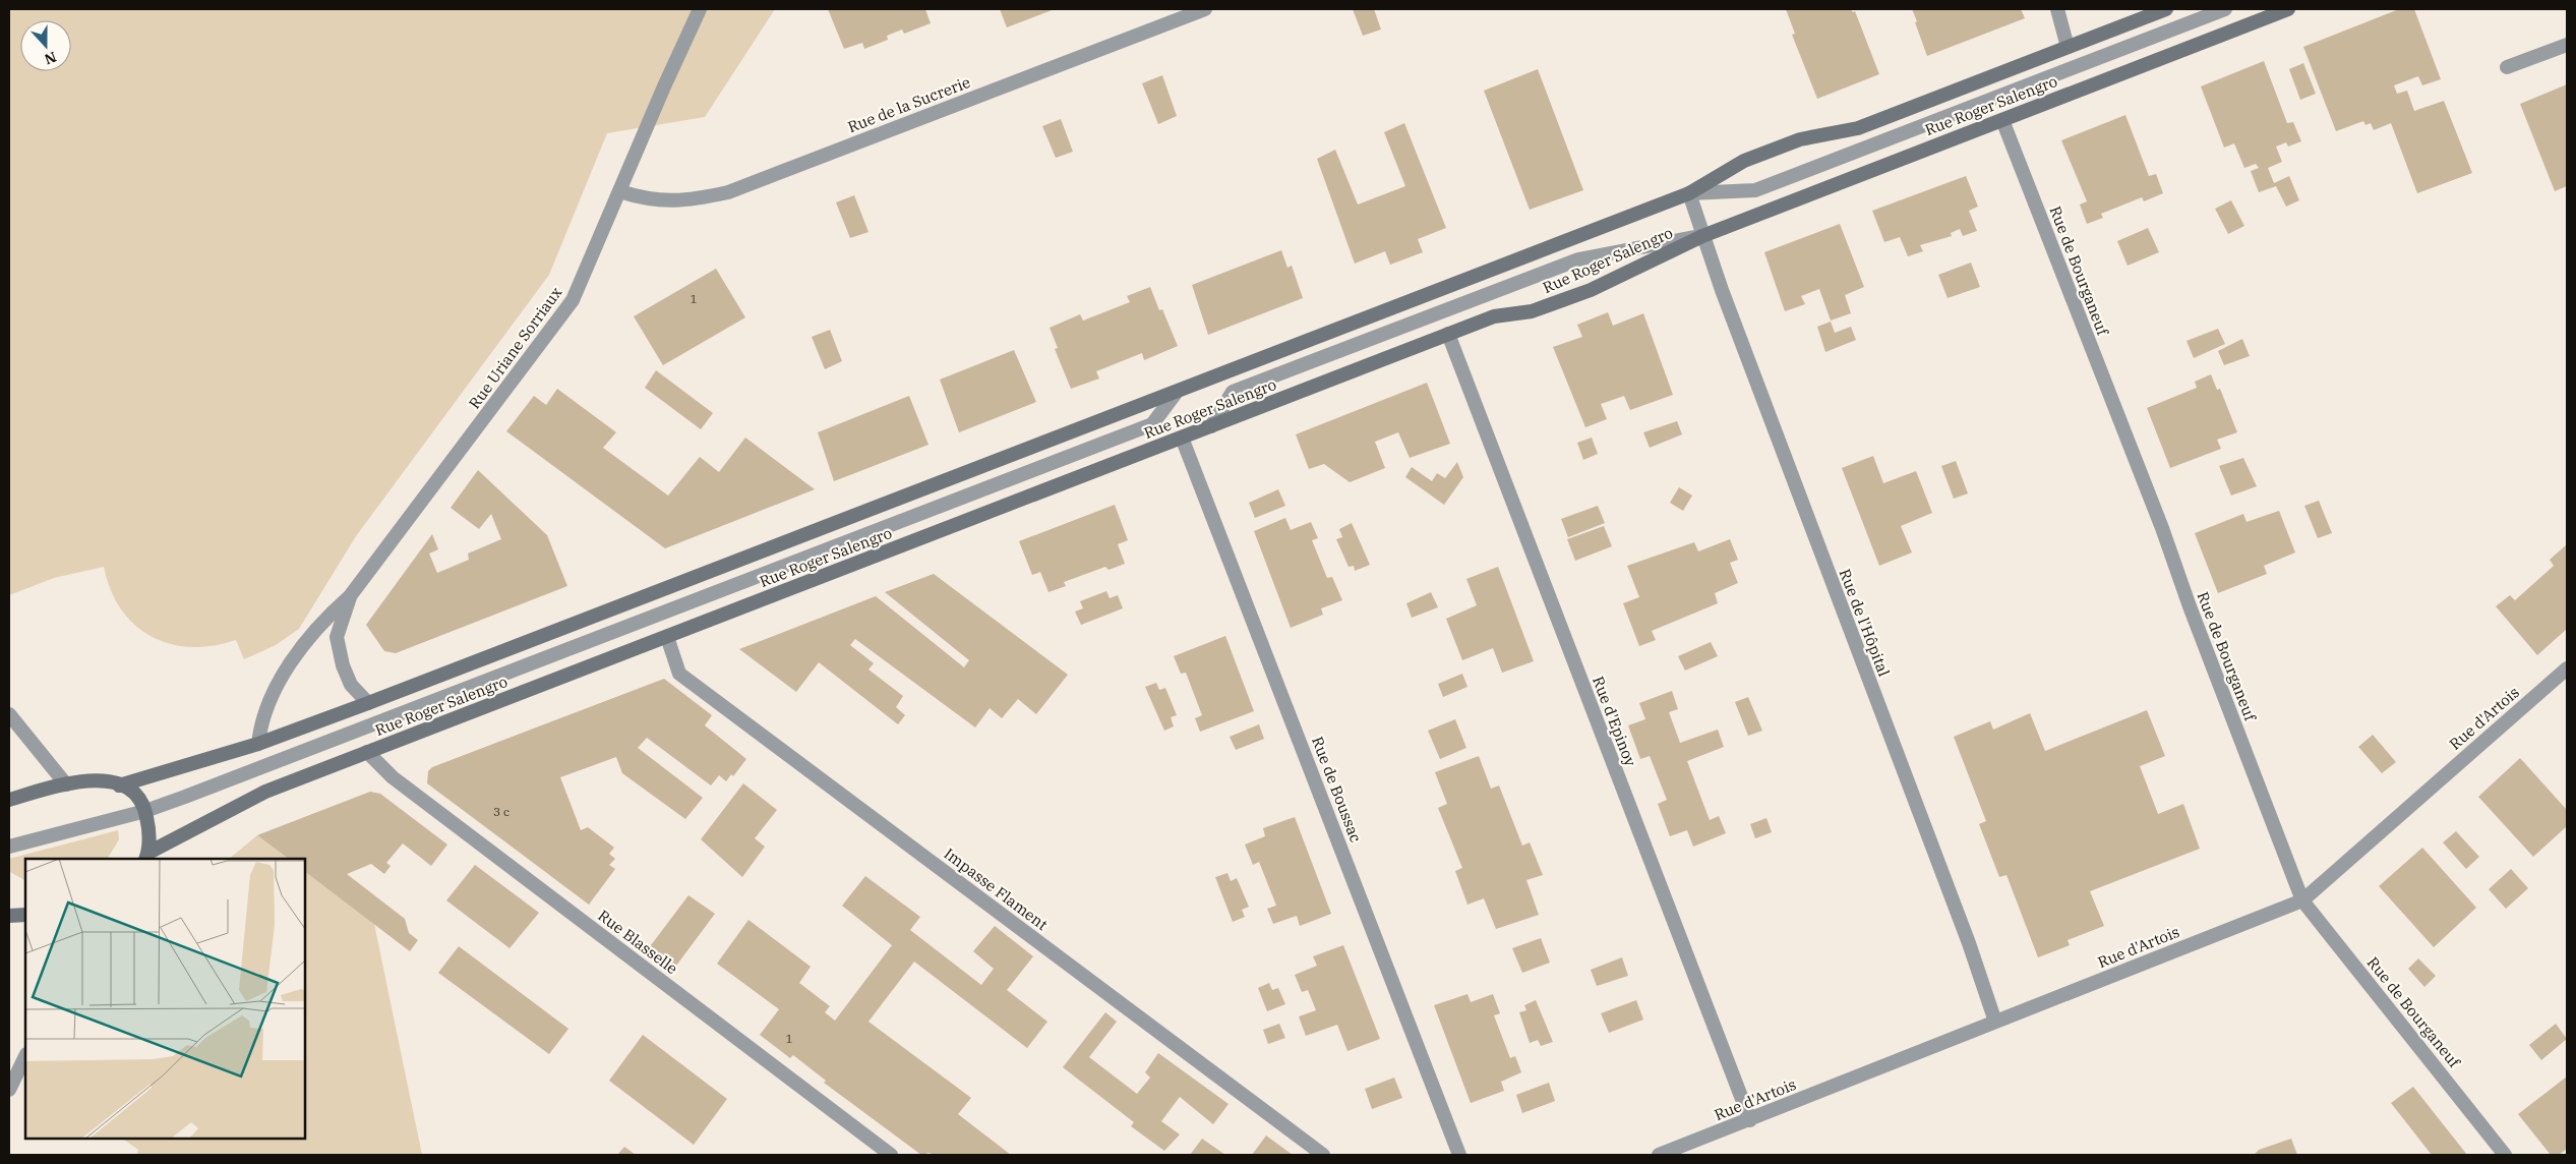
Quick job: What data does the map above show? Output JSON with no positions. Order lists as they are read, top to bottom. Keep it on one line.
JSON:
{"streets":{"main road":["Rue Roger Salengro"],"street":["Rue de la Sucrerie","Rue de Bourganeuf","Rue Uriane Sorriaux","Rue de l'Hôpital","Rue d'Artois","Rue d'Epinoy","Rue de Boussac","Impasse Flament","Rue Blasselle"]},"crossings":[["Rue de la Sucrerie","Rue Uriane Sorriaux"],["Rue Roger Salengro","Rue de Bourganeuf"],["Rue Roger Salengro","Rue Uriane Sorriaux"],["Rue Roger Salengro","Rue de l'Hôpital"],["Rue Roger Salengro","Rue d'Epinoy"],["Rue Roger Salengro","Rue de Boussac"],["Rue Roger Salengro","Impasse Flament"],["Rue Roger Salengro","Rue Blasselle"],["Rue de Bourganeuf","Rue d'Artois"],["Rue de l'Hôpital","Rue d'Artois"],["Rue d'Artois","Rue d'Epinoy"]],"house_numbers":["1","3 c","1"],"north":"bottom"}
